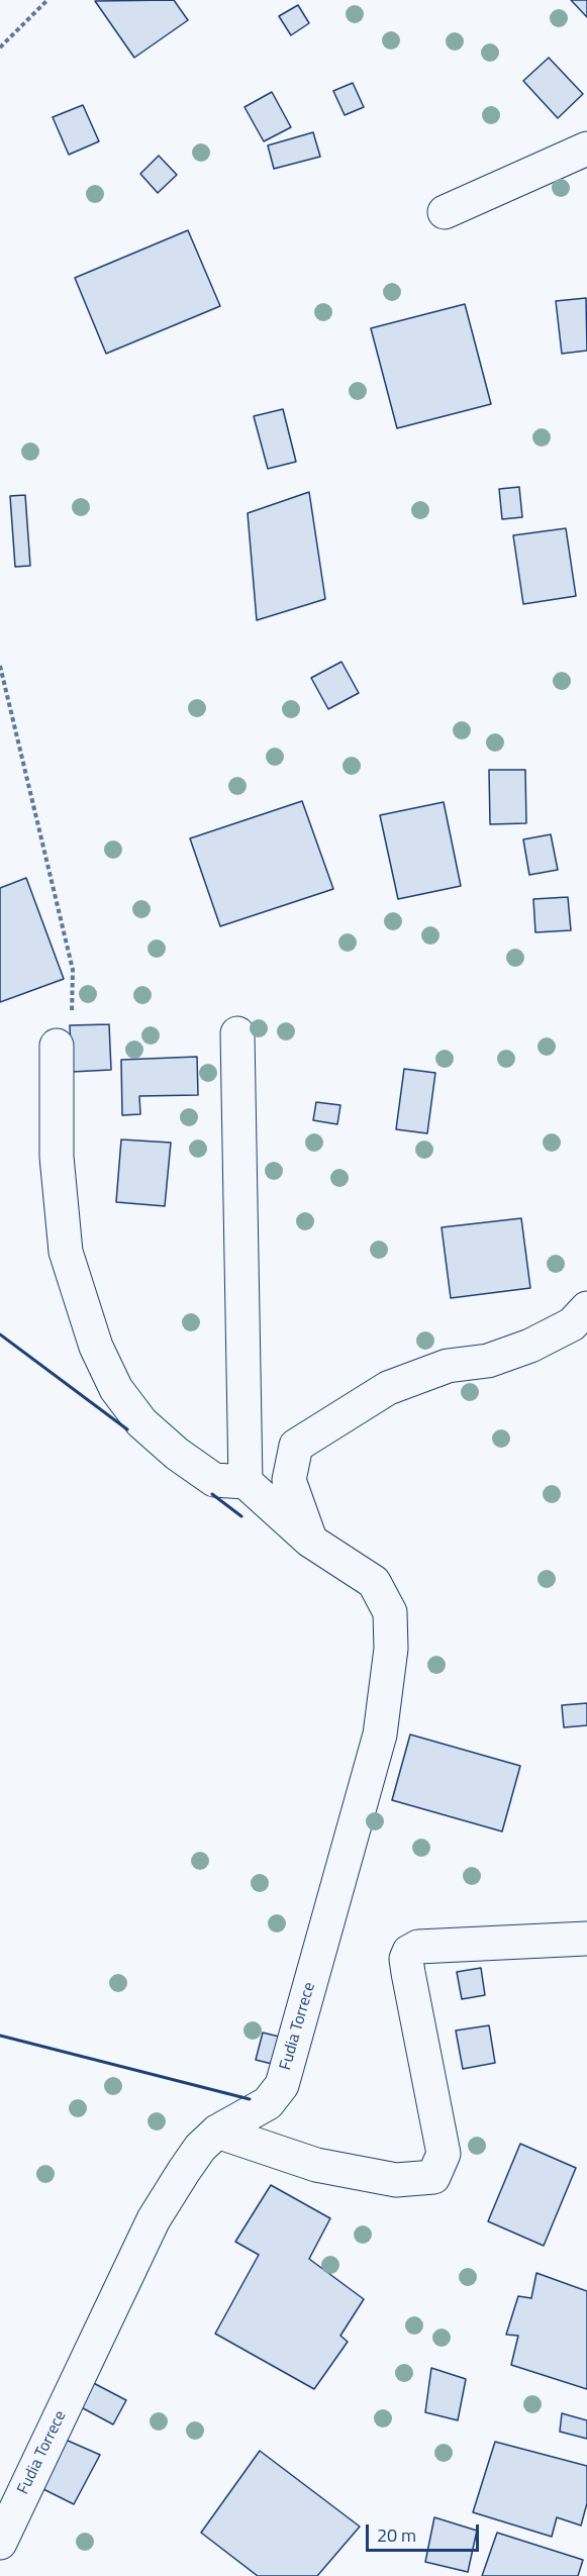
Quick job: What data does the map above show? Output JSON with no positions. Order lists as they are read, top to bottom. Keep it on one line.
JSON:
{"streets":{"street":["Fudia Torrece"]},"scale_bar":"20 m"}
